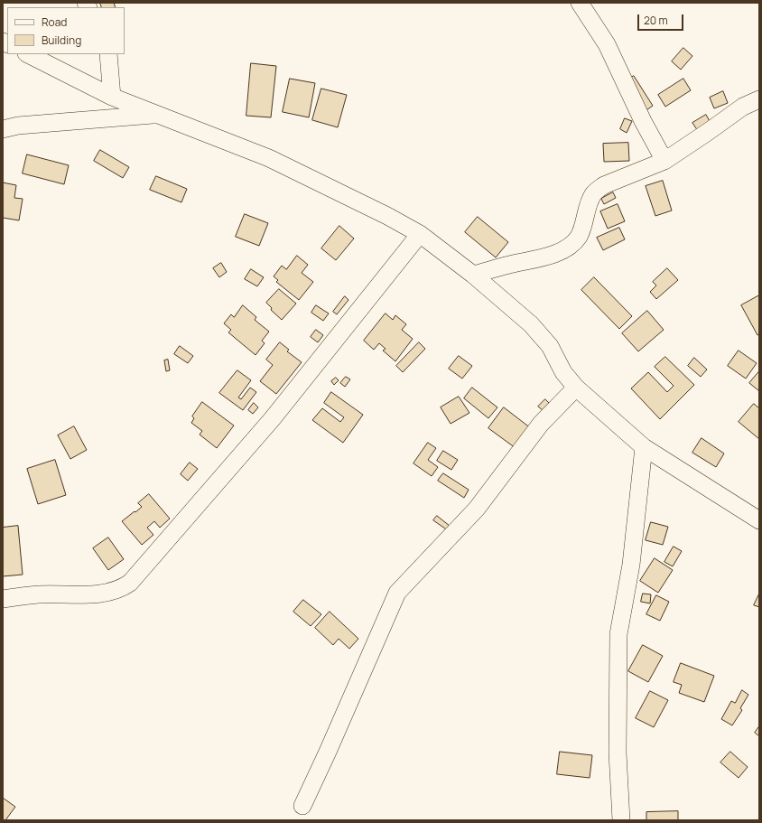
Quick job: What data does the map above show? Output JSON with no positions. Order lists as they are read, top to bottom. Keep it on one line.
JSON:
{"legend":["Road","Building"],"scale_bar":"20 m"}
